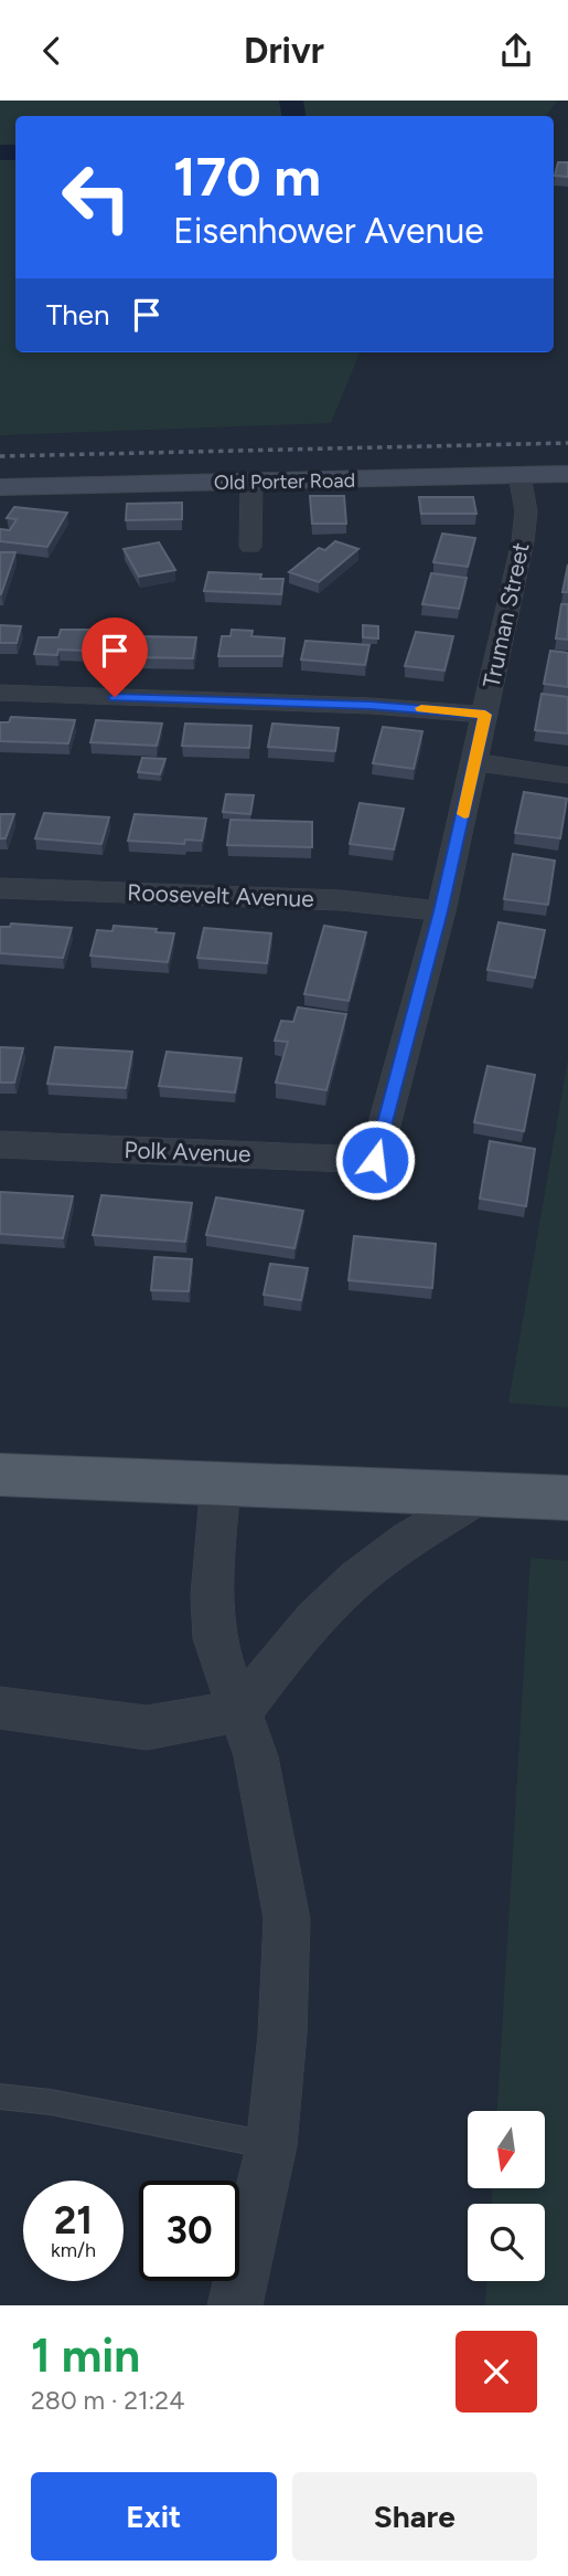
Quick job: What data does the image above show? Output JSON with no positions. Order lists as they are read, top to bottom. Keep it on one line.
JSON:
{"streets":{"street":["Old Porter Road","Truman Street","Roosevelt Avenue","Polk Avenue"]},"crossings":[["Old Porter Road","Truman Street"],["Truman Street","Roosevelt Avenue"],["Truman Street","Polk Avenue"]],"north":"bottom","page":{"header":"Drivr","turn":["170 m","Eisenhower Avenue"],"then":"Then","speed":"21 km/h","limit":"30","heading":["1 min","280 m · 21:24"],"buttons":["Exit","Share"]}}
